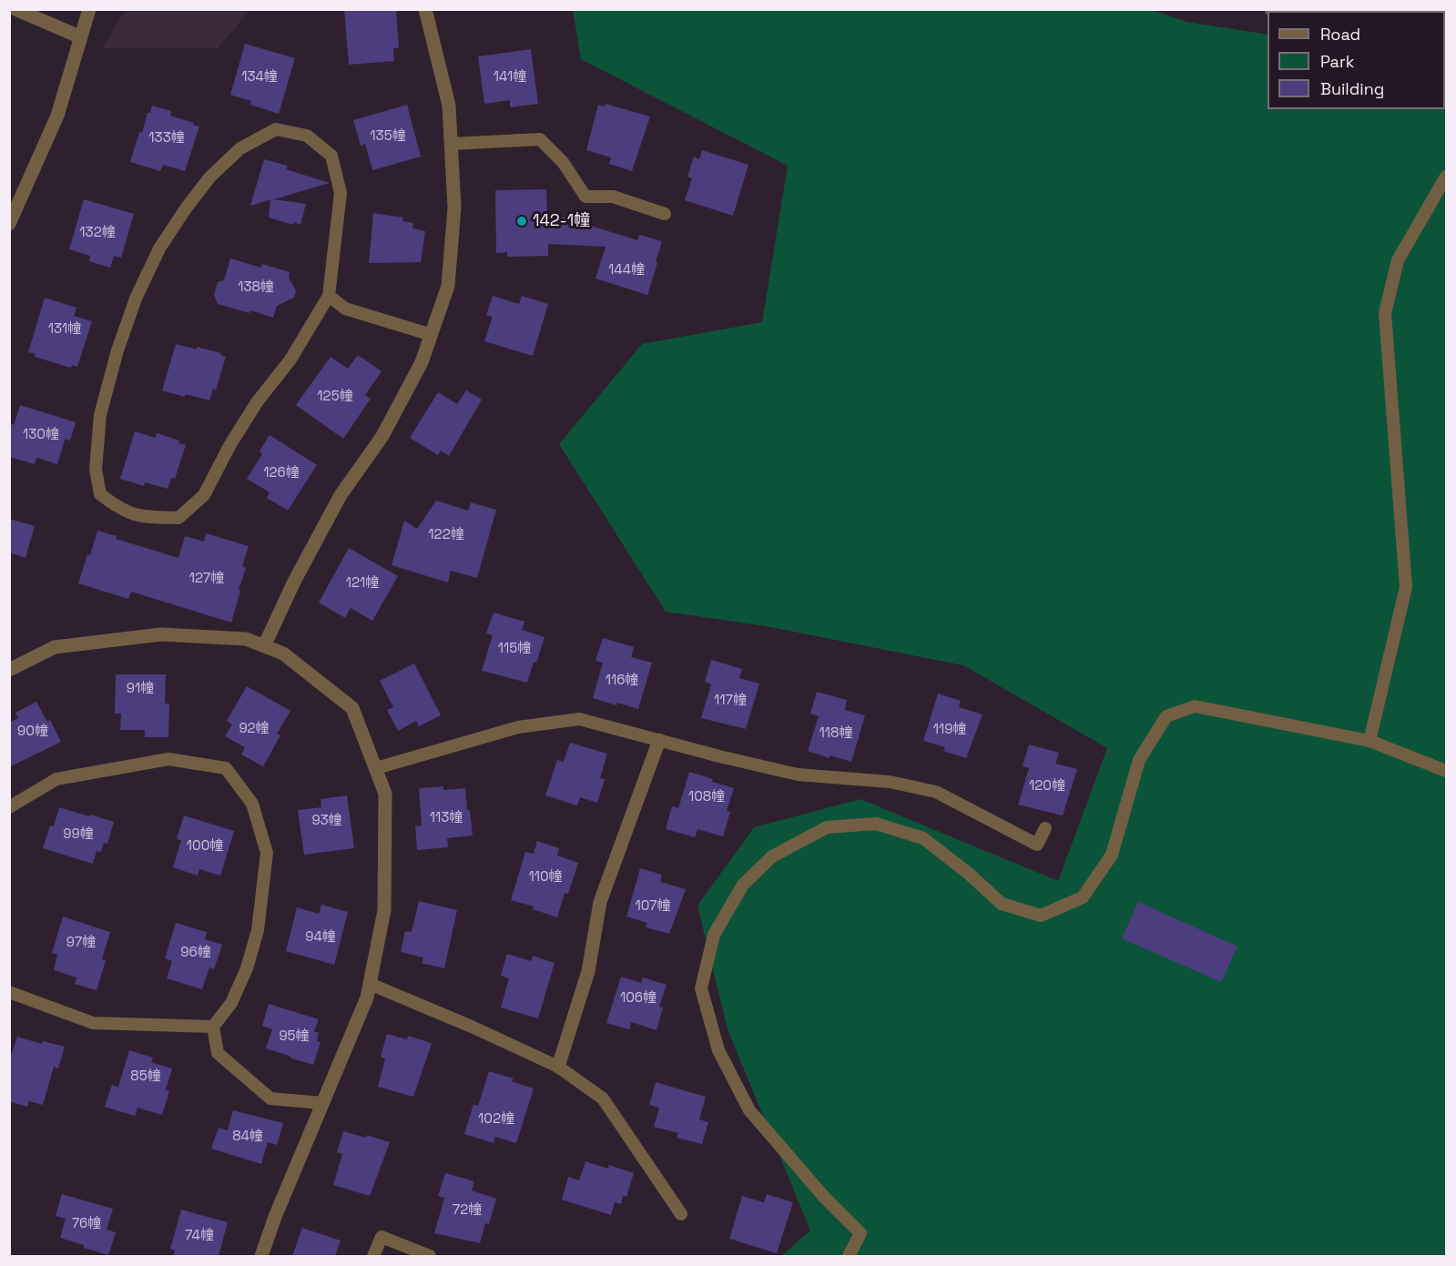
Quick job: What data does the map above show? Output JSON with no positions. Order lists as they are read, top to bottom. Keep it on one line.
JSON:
{"places":["142-1幢"],"house_numbers":["134幢","141幢","135幢","133幢","132幢","144幢","138幢","131幢","125幢","130幢","126幢","122幢","127幢","121幢","115幢","116幢","91幢","117幢","92幢","119幢","90幢","118幢","120幢","108幢","113幢","93幢","99幢","100幢","110幢","107幢","94幢","97幢","96幢","106幢","95幢","85幢","102幢","84幢","72幢","76幢","74幢"],"legend":["Road","Park","Building"]}
